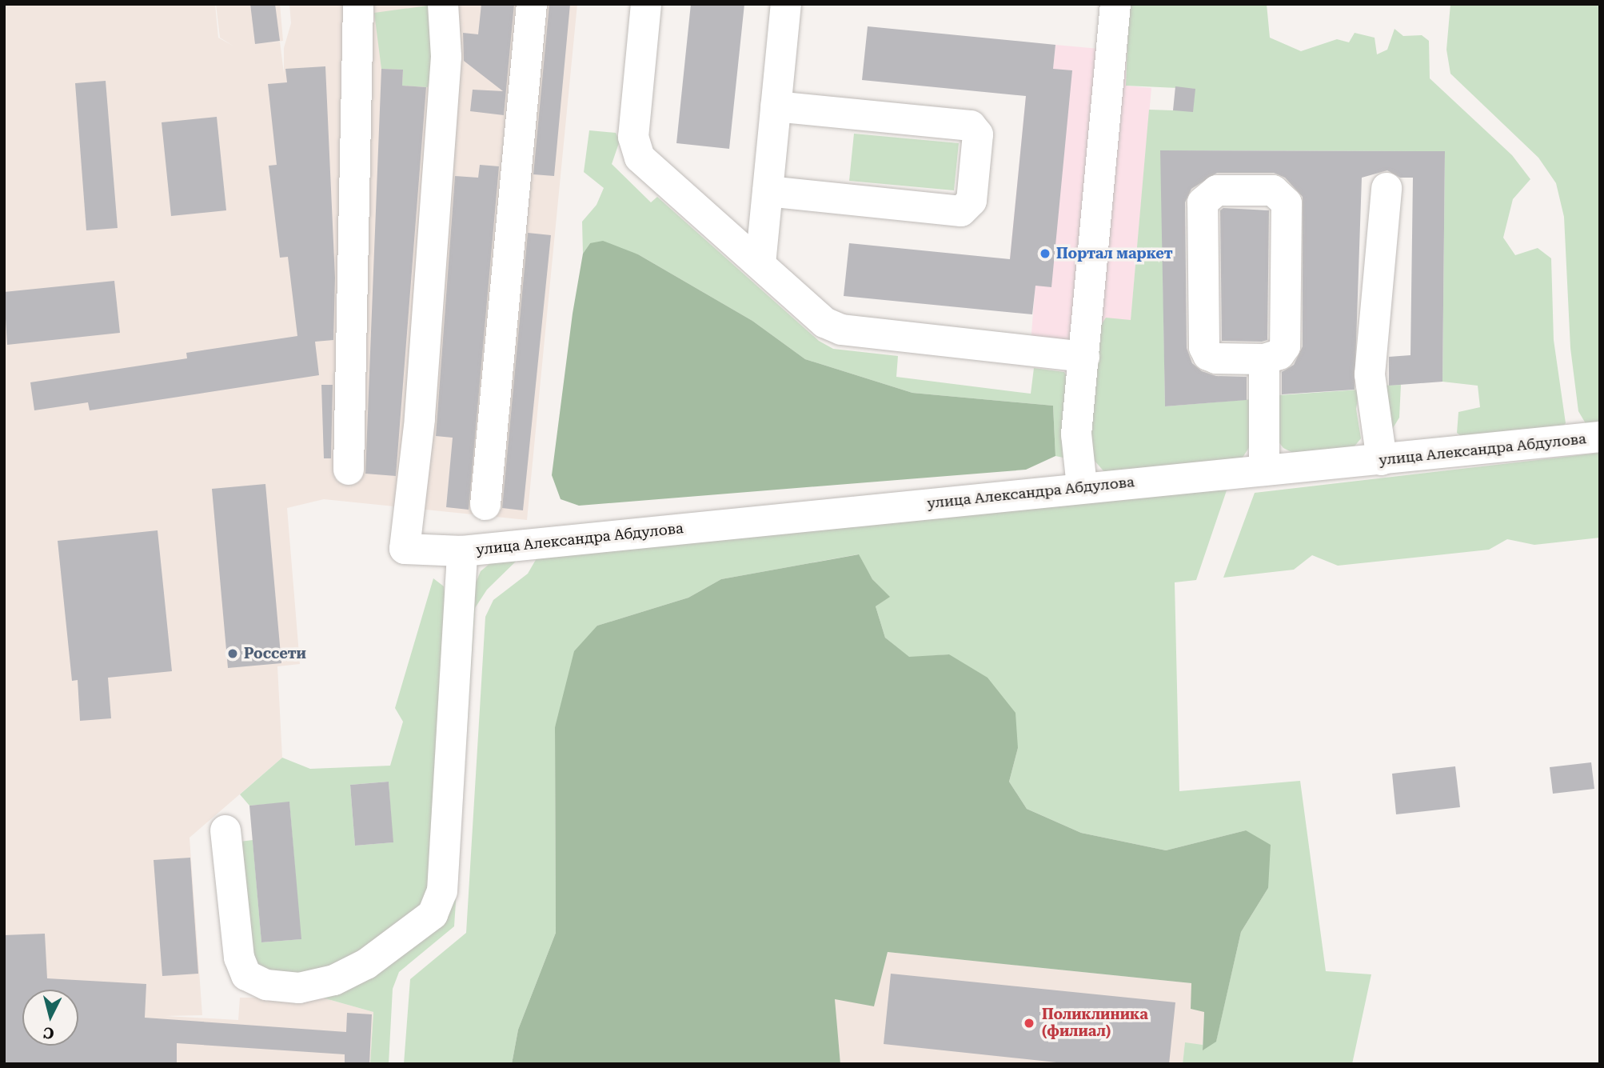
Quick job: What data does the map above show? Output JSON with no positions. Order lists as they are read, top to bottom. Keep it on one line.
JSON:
{"streets":{"street":["улица Александра Абдулова"]},"places":["Портал маркет","Россети","Поликлиника (филиал)"],"north":"bottom"}
